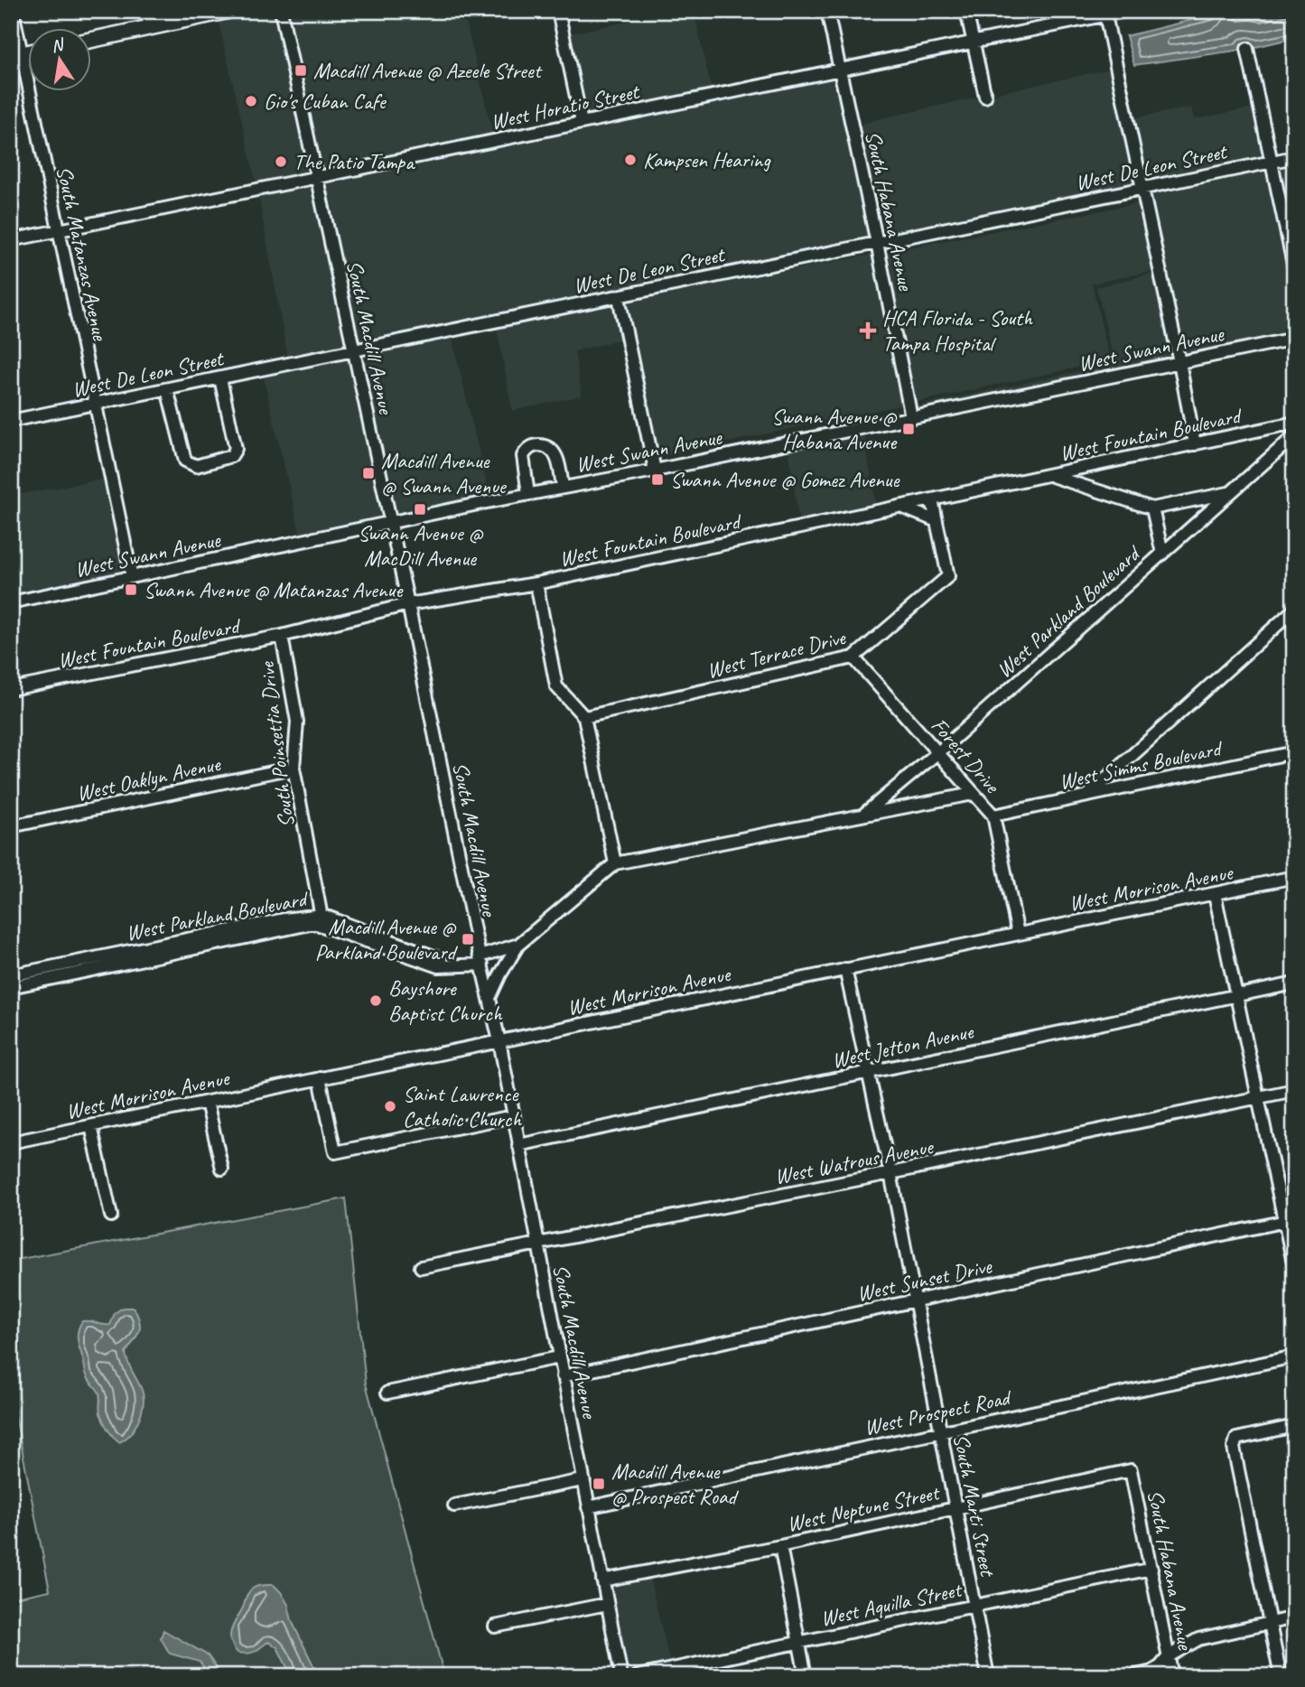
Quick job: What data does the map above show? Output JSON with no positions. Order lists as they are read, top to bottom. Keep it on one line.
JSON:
{"streets":{"street":["West Horatio Street","West De Leon Street","South Habana Avenue","South Matanzas Avenue","South Macdill Avenue","West Swann Avenue","West Fountain Boulevard","West Parkland Boulevard","West Terrace Drive","South Poinsettia Drive","Forest Drive","West Simms Boulevard","West Oaklyn Avenue","West Morrison Avenue","West Jetton Avenue","West Watrous Avenue","West Sunset Drive","West Prospect Road","South Marti Street","West Neptune Street","West Aquilla Street"]},"crossings":[["West Horatio Street","South Habana Avenue"],["West Horatio Street","South Matanzas Avenue"],["West Horatio Street","South Macdill Avenue"],["West De Leon Street","South Habana Avenue"],["West De Leon Street","South Matanzas Avenue"],["West De Leon Street","South Macdill Avenue"],["South Habana Avenue","West Swann Avenue"],["South Habana Avenue","West Neptune Street"],["South Habana Avenue","West Aquilla Street"],["South Matanzas Avenue","West Swann Avenue"],["South Macdill Avenue","West Swann Avenue"],["South Macdill Avenue","West Fountain Boulevard"],["South Macdill Avenue","West Parkland Boulevard"],["South Macdill Avenue","West Morrison Avenue"],["South Macdill Avenue","West Jetton Avenue"],["South Macdill Avenue","West Watrous Avenue"],["South Macdill Avenue","West Sunset Drive"],["South Macdill Avenue","West Prospect Road"],["South Macdill Avenue","West Neptune Street"],["West Fountain Boulevard","West Terrace Drive"],["West Fountain Boulevard","South Poinsettia Drive"],["West Parkland Boulevard","South Poinsettia Drive"],["West Parkland Boulevard","Forest Drive"],["West Terrace Drive","Forest Drive"],["South Poinsettia Drive","West Oaklyn Avenue"],["Forest Drive","West Simms Boulevard"],["Forest Drive","West Morrison Avenue"],["West Morrison Avenue","South Marti Street"],["West Jetton Avenue","South Marti Street"],["West Watrous Avenue","South Marti Street"],["West Sunset Drive","South Marti Street"],["West Prospect Road","South Marti Street"],["South Marti Street","West Neptune Street"],["South Marti Street","West Aquilla Street"]],"places":{"transit":["Macdill Avenue @ Azeele Street","Swann Avenue @ Habana Avenue","Macdill Avenue @ Swann Avenue","Swann Avenue @ Gomez Avenue","Swann Avenue @ MacDill Avenue","Swann Avenue @ Matanzas Avenue","Macdill Avenue @ Parkland Boulevard","Macdill Avenue @ Prospect Road"],"other":["Gio's Cuban Cafe","Kampsen Hearing","The Patio Tampa","Bayshore Baptist Church","Saint Lawrence Catholic Church"],"health":["HCA Florida - South Tampa Hospital"]},"north":"top"}
